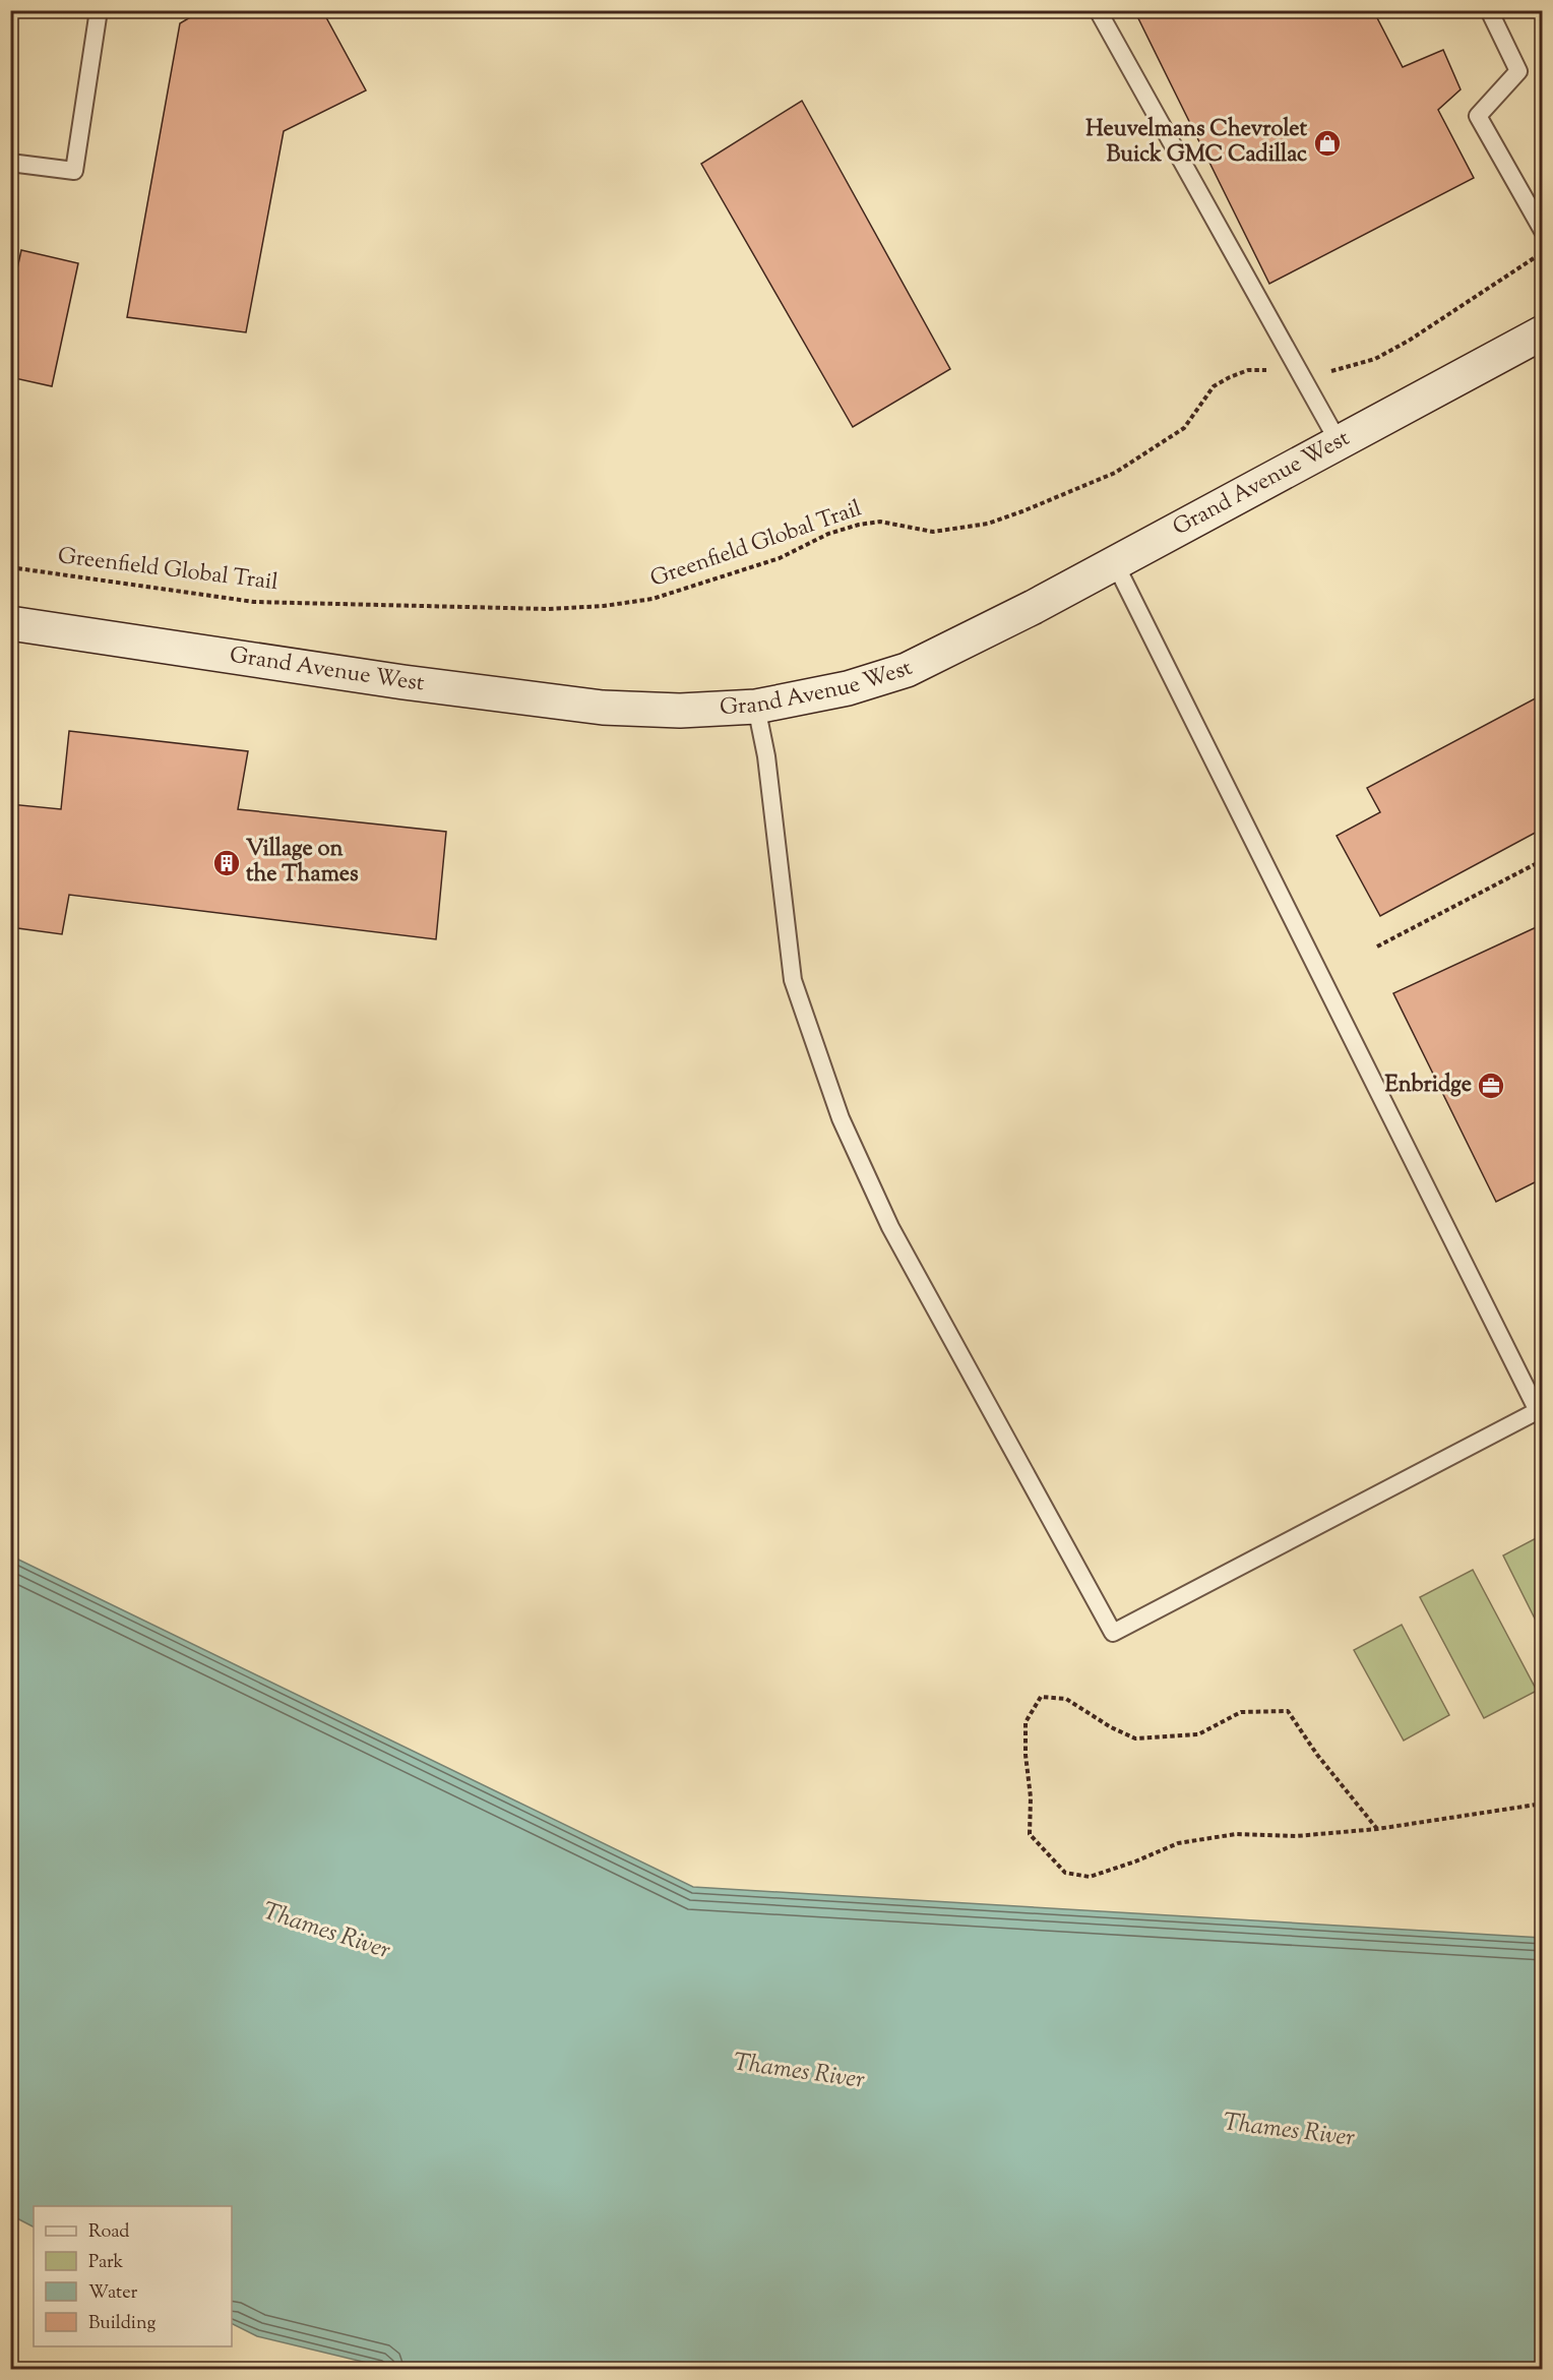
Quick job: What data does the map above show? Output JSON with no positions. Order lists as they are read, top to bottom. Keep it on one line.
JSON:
{"streets":{"main road":["Grand Avenue West"],"path":["Greenfield Global Trail"]},"water":["Thames River"],"places":{"shop":["Heuvelmans Chevrolet Buick GMC Cadillac"],"building":["Village on the Thames"],"office":["Enbridge"]},"legend":["Road","Park","Water","Building"]}
